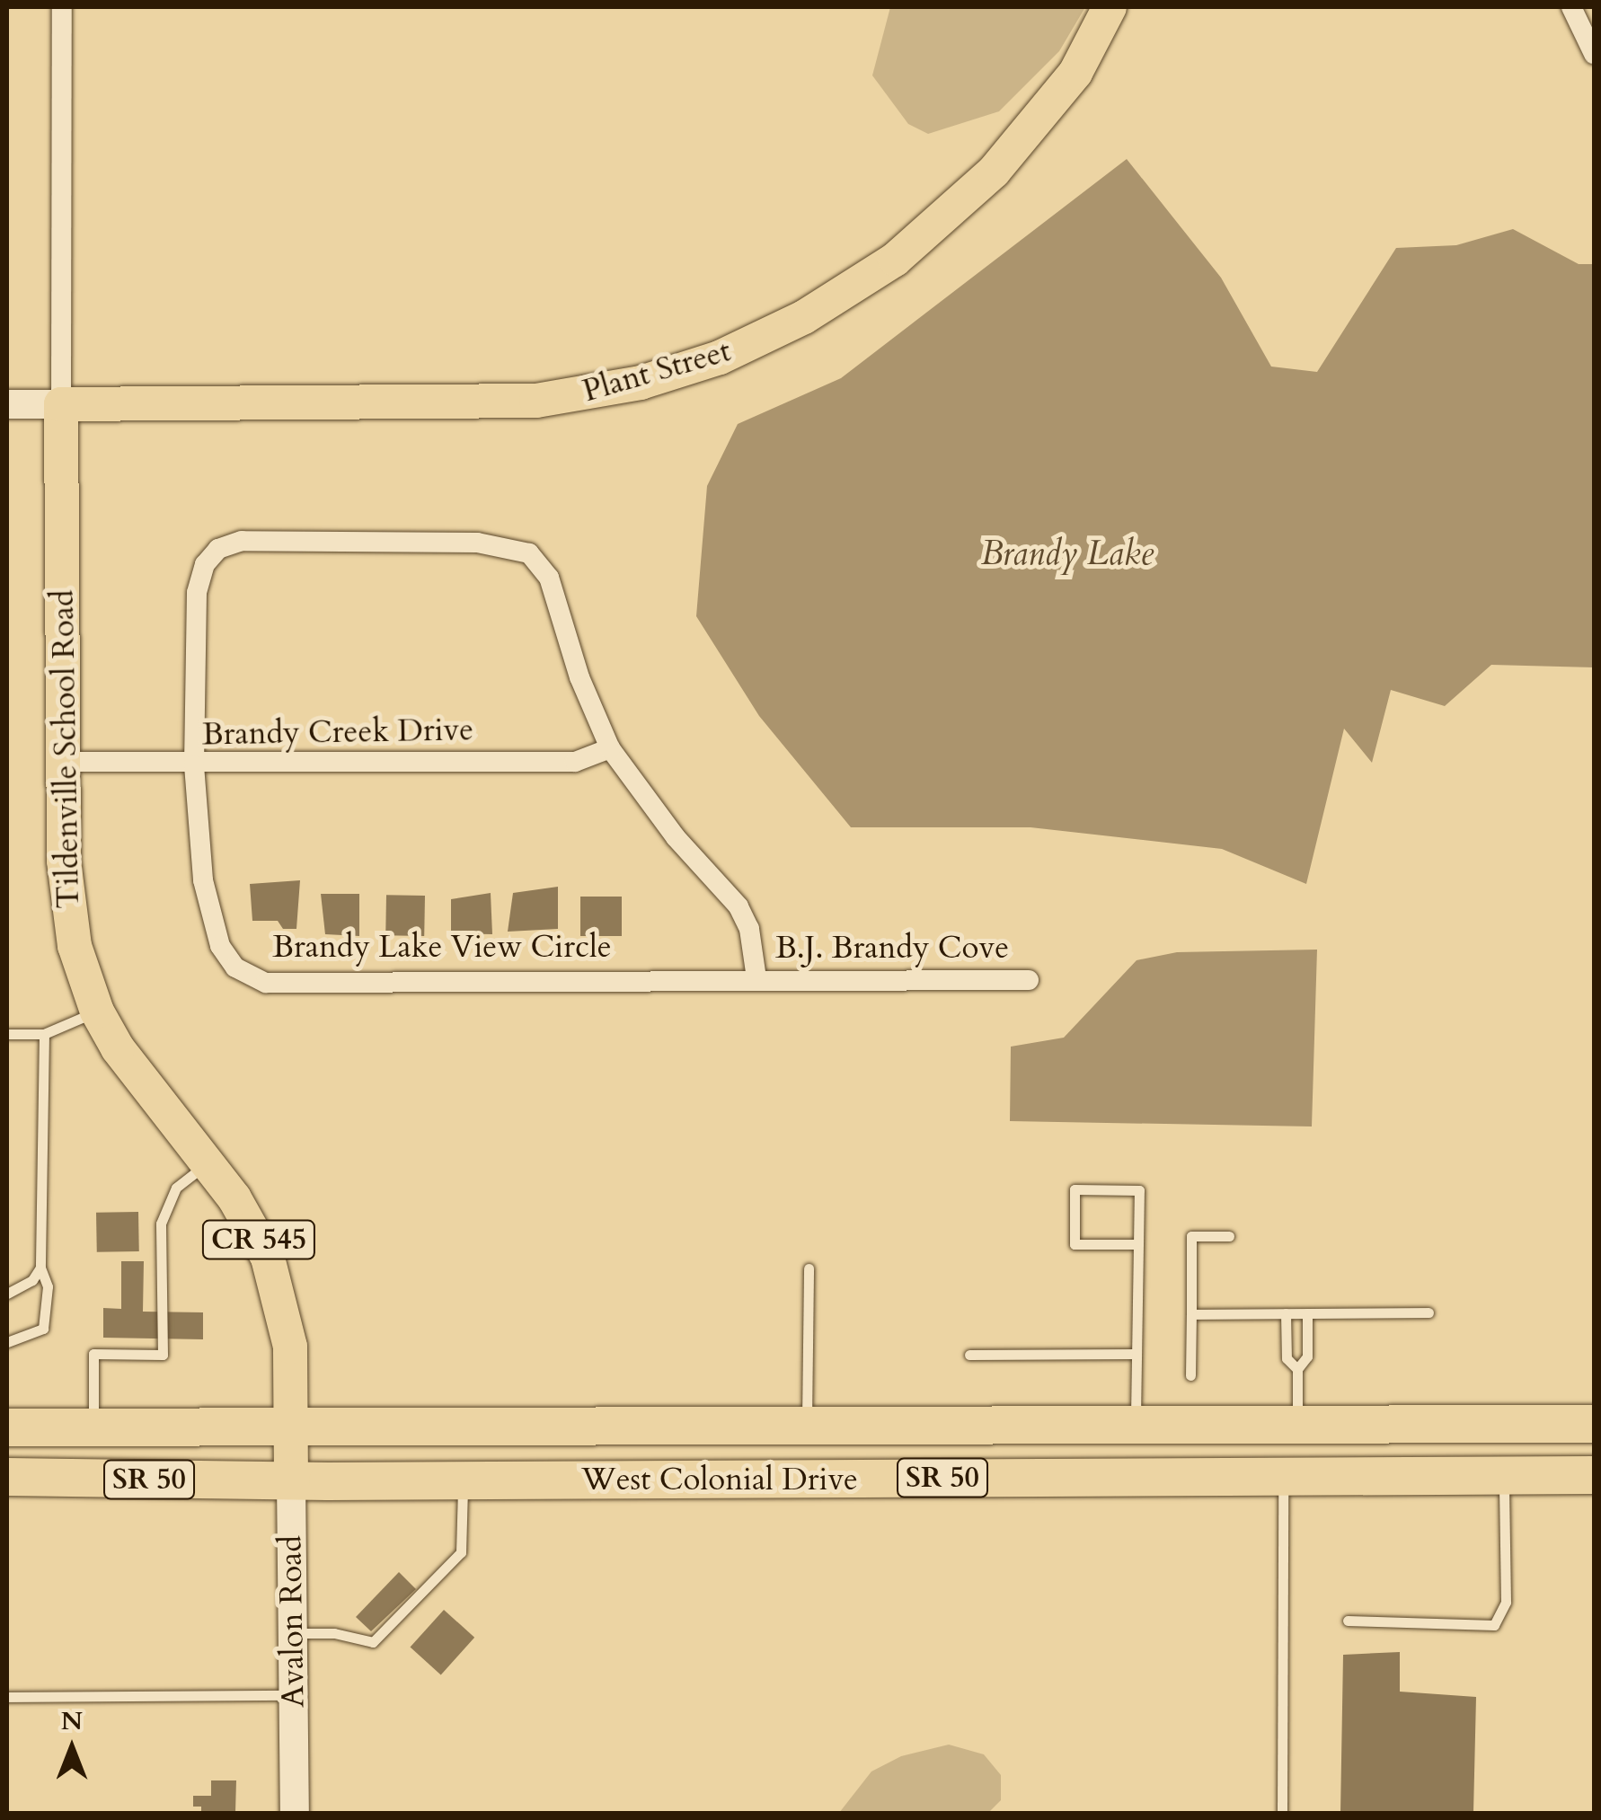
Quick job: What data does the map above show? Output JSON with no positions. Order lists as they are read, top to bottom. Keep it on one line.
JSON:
{"streets":{"highway":["SR 50","West Colonial Drive"],"main road":["Plant Street","Tildenville School Road","CR 545","Avalon Road"],"street":["Brandy Creek Drive","Brandy Lake View Circle","B.J. Brandy Cove"]},"crossings":[["Plant Street","Tildenville School Road"],["Brandy Creek Drive","Tildenville School Road"],["Brandy Creek Drive","Brandy Lake View Circle"],["Tildenville School Road","West Colonial Drive"],["Tildenville School Road","Avalon Road"],["Brandy Lake View Circle","B.J. Brandy Cove"],["West Colonial Drive","Avalon Road"]],"water":["Brandy Lake"],"north":"top"}
